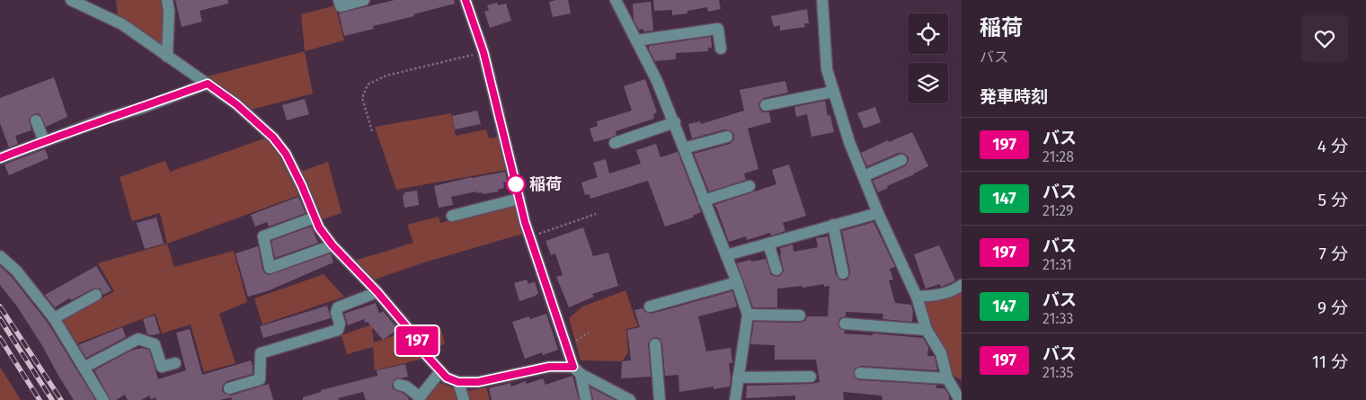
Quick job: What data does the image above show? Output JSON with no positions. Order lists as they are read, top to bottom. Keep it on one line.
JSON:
{"places":["稲荷"],"lines":["bus line 197"],"page":{"on_map":"197","heading":[["稲荷","バス"],"発車時刻"],"list":[{"mark":"197","name":"バス","note":"21:28","value":"4 分"},{"mark":"147","name":"バス","note":"21:29","value":"5 分"},{"mark":"197","name":"バス","note":"21:31","value":"7 分"},{"mark":"147","name":"バス","note":"21:33","value":"9 分"},{"mark":"197","name":"バス","note":"21:35","value":"11 分"}]}}
